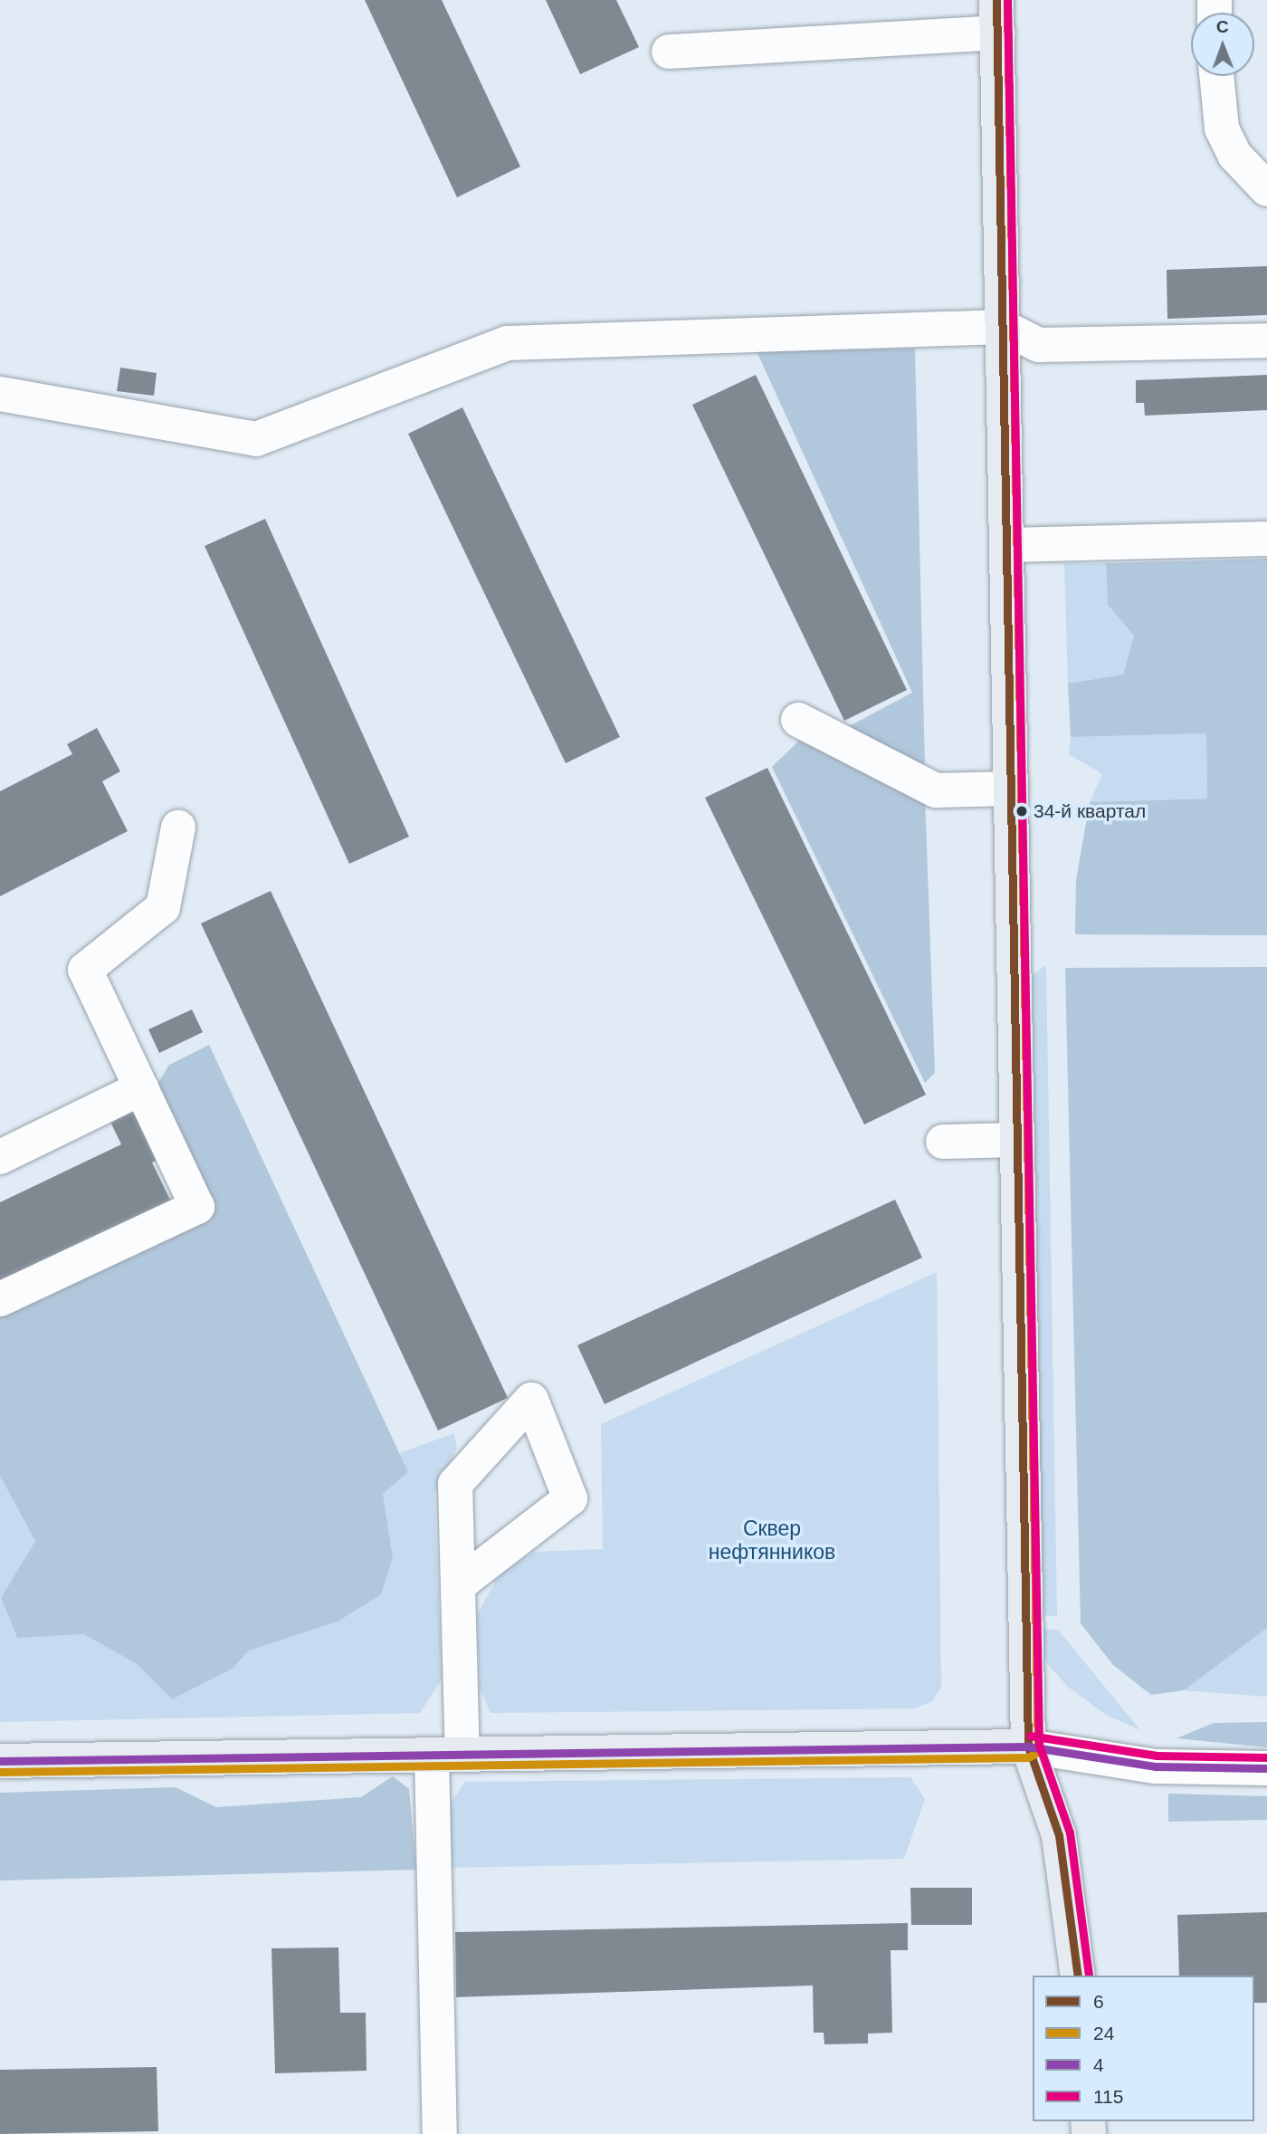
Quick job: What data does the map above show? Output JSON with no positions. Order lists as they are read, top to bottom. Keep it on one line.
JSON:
{"parks":["Сквер нефтянников"],"places":["34-й квартал"],"lines":["transit line 6","transit line 24","transit line 115","transit line 4"],"legend":["6","24","4","115"],"north":"top"}
